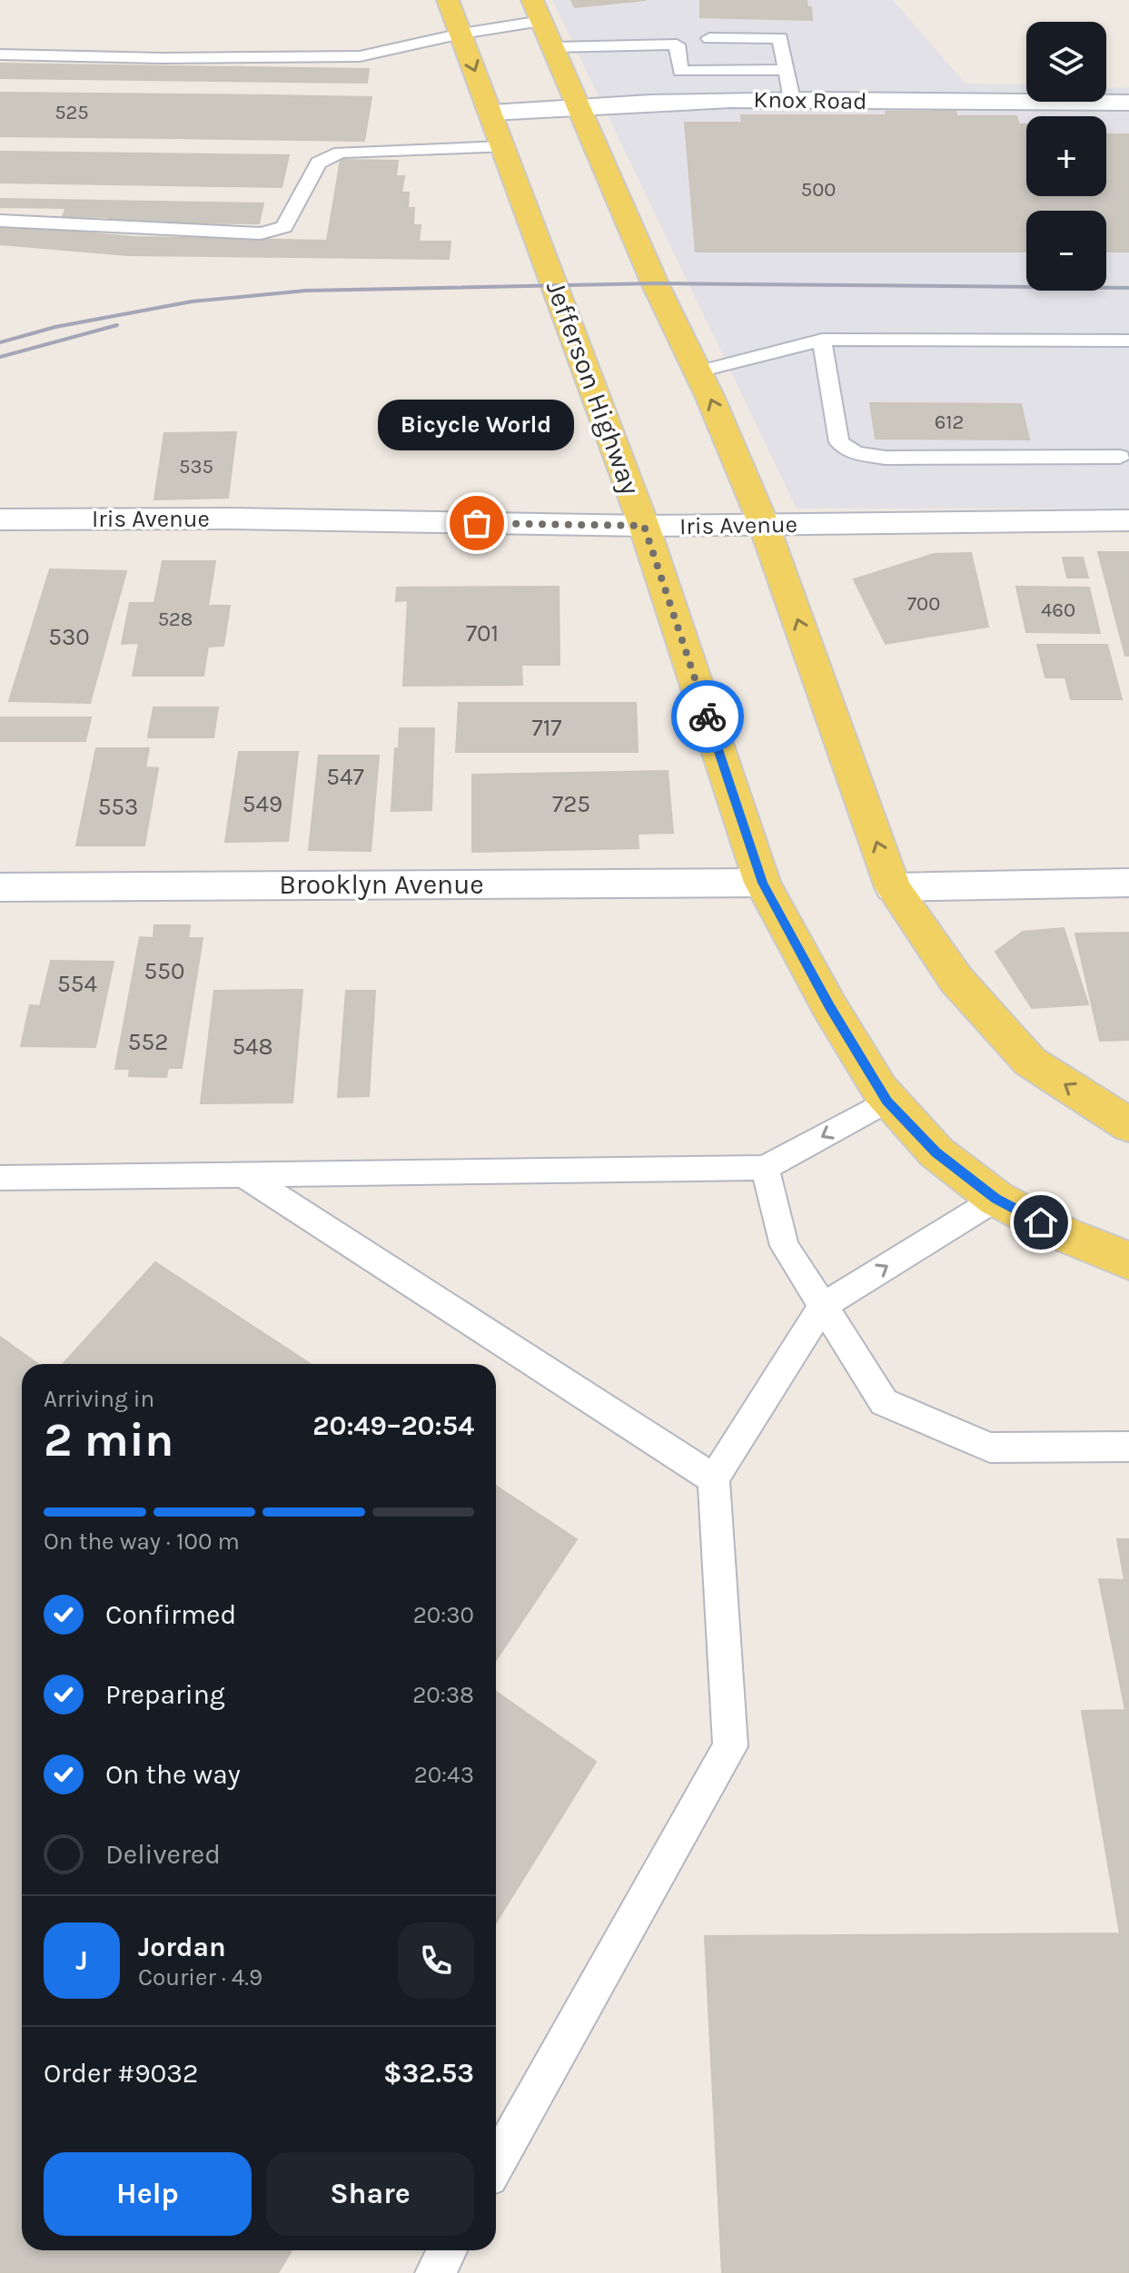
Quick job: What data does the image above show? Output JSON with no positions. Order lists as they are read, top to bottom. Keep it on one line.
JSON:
{"streets":{"main road":["Jefferson Highway"],"street":["Knox Road","Iris Avenue","Brooklyn Avenue"]},"crossings":[["Knox Road","Jefferson Highway"],["Jefferson Highway","Iris Avenue"],["Jefferson Highway","Brooklyn Avenue"]],"places":["Bicycle World"],"house_numbers":["525","500","612","535","700","460","528","701","530","717","547","549","725","553","550","554","552","548"],"page":{"map_buttons":["+","−"],"bubble":"Bicycle World","heading":["2 min","Arriving in","20:49–20:54"],"panel":["Jordan","Courier · 4.9","Order #9032","$32.53"],"bar":"On the way · 100 m","list":[["Confirmed","20:30"],["Preparing","20:38"],["On the way","20:43"],"Delivered"],"round":"J","buttons":["Help","Share"]}}
